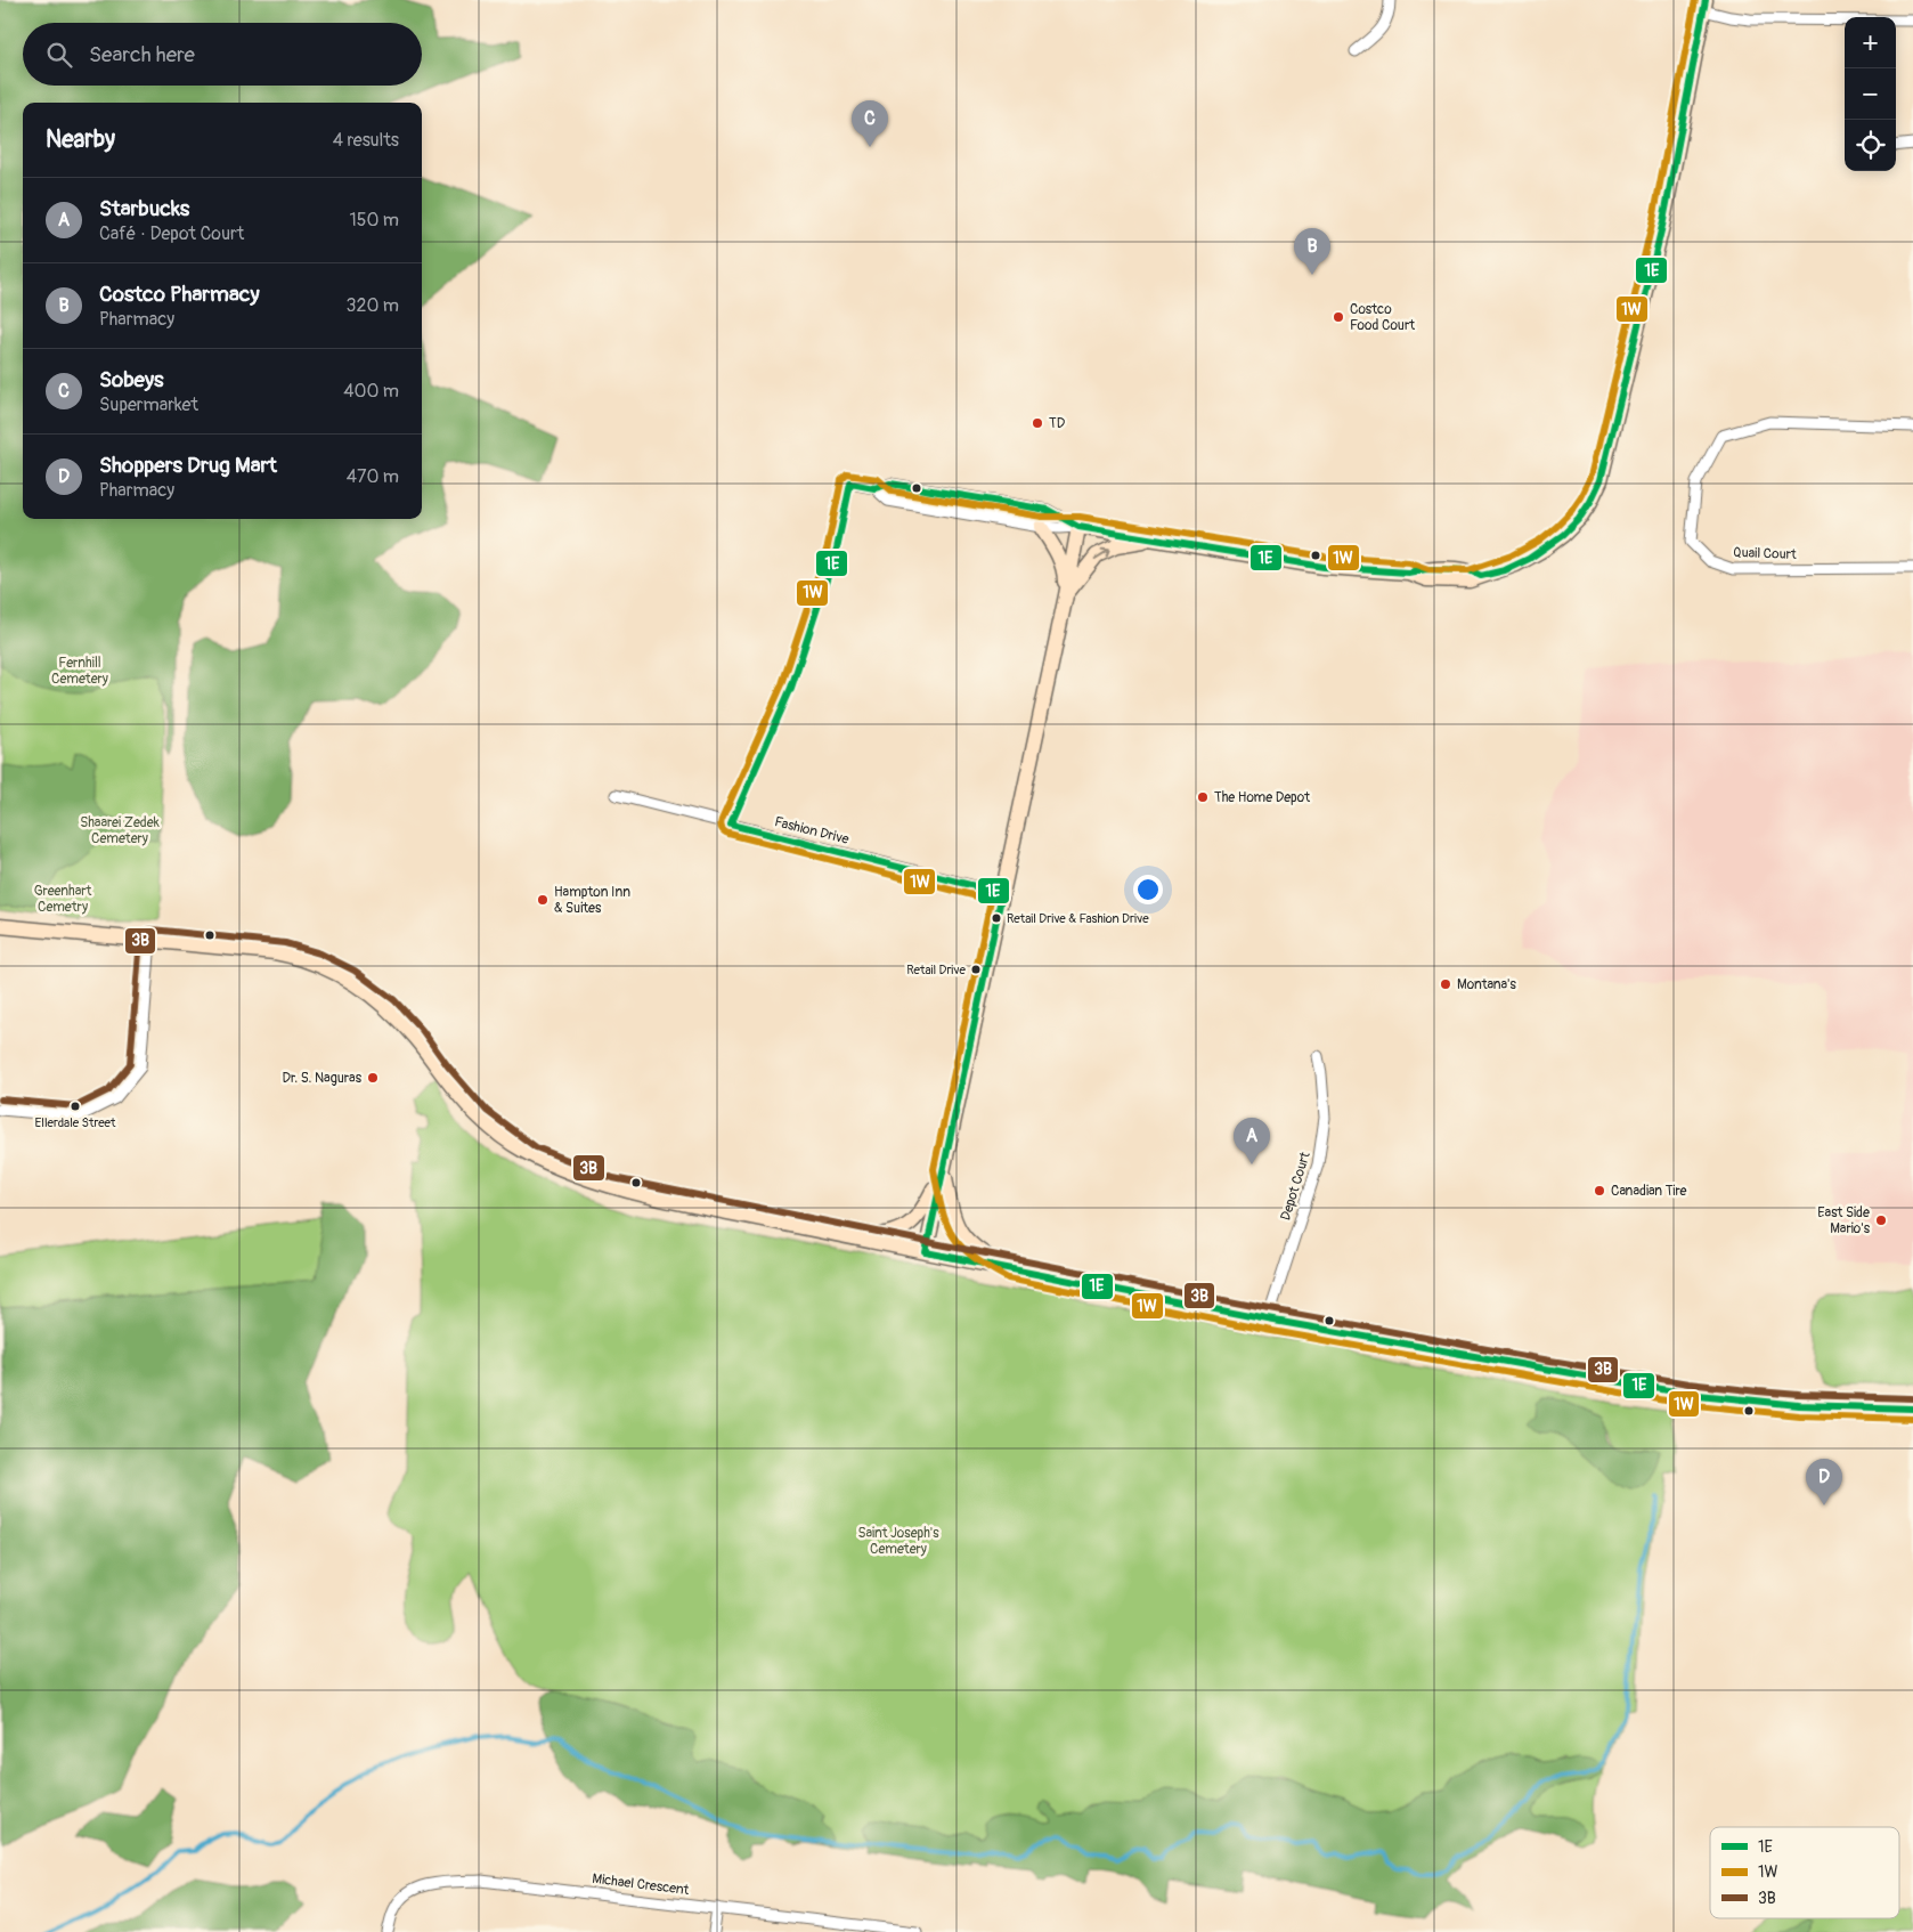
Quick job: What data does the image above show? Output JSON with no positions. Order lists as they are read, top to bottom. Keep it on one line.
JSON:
{"streets":{"street":["Quail Court","Fashion Drive","Depot Court","Michael Crescent"]},"parks":["Fernhill Cemetery","Shaarei Zedek Cemetery","Greenhart Cemetry","Saint Joseph's Cemetery"],"places":["Costco Food Court","TD","The Home Depot","Hampton Inn & Suites","Retail Drive & Fashion Drive","Retail Drive","Montana's","Dr. S. Naguras","Ellerdale Street","Canadian Tire","East Side Mario's"],"lines":["transit line 1E","transit line 1W","transit line 3B"],"legend":["1E","1W","3B"],"page":{"map_buttons":["+","−"],"search":"Search here","pins":["C","B","A","D"],"heading":["Nearby","4 results"],"list":[{"mark":"A","name":"Starbucks","note":"Café · Depot Court","value":"150 m"},{"mark":"B","name":"Costco Pharmacy","note":"Pharmacy","value":"320 m"},{"mark":"C","name":"Sobeys","note":"Supermarket","value":"400 m"},{"mark":"D","name":"Shoppers Drug Mart","note":"Pharmacy","value":"470 m"}]}}
